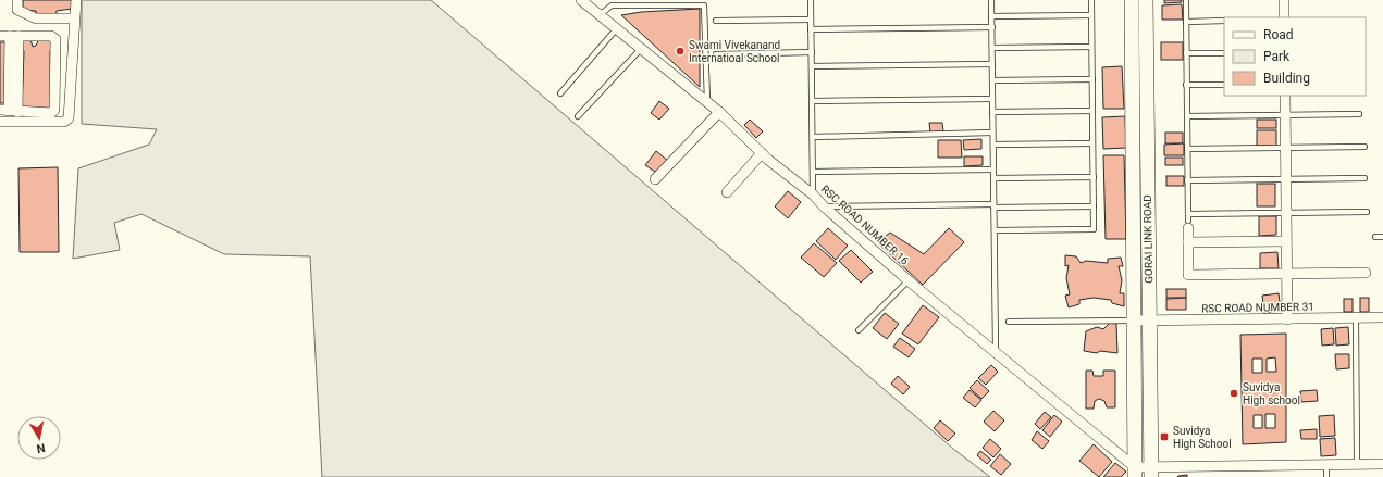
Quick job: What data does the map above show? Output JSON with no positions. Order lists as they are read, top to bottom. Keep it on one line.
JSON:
{"streets":{"main road":["GORAI LINK ROAD"],"street":["RSC ROAD NUMBER 16","RSC ROAD NUMBER 31"]},"crossings":[["RSC ROAD NUMBER 16","GORAI LINK ROAD"],["GORAI LINK ROAD","RSC ROAD NUMBER 31"]],"places":{"other":["Swami Vivekanand Internatioal School","Suvidya High school"],"transit":["Suvidya High School"]},"legend":["Road","Park","Building"],"north":"bottom"}
